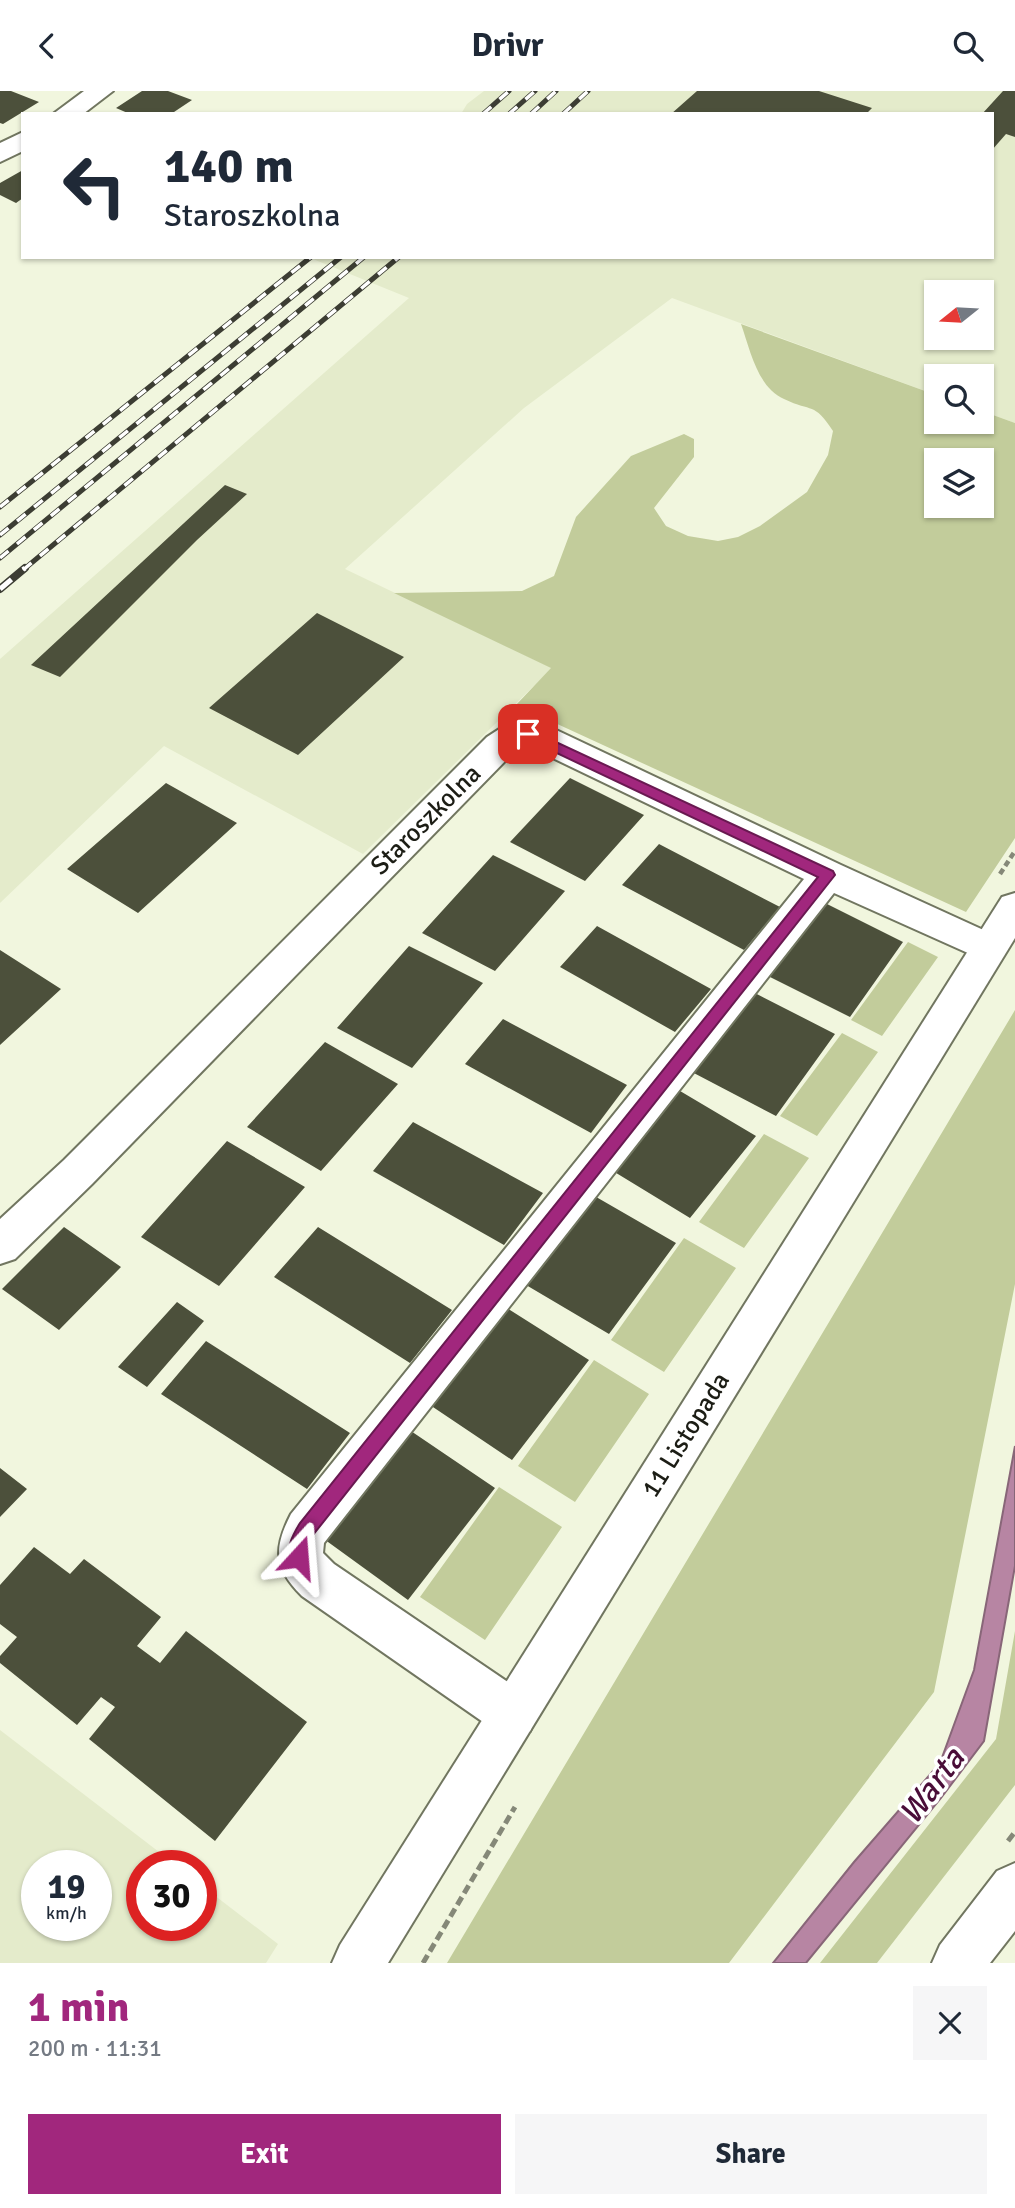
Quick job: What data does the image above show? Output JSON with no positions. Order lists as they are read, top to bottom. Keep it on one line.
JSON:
{"streets":{"street":["Staroszkolna","11 Listopada"]},"crossings":[["Staroszkolna","11 Listopada"]],"water":["Warta"],"north":"left","page":{"header":"Drivr","turn":["140 m","Staroszkolna"],"speed":"19 km/h","limit":"30","heading":["1 min","200 m · 11:31"],"buttons":["Exit","Share"]}}
